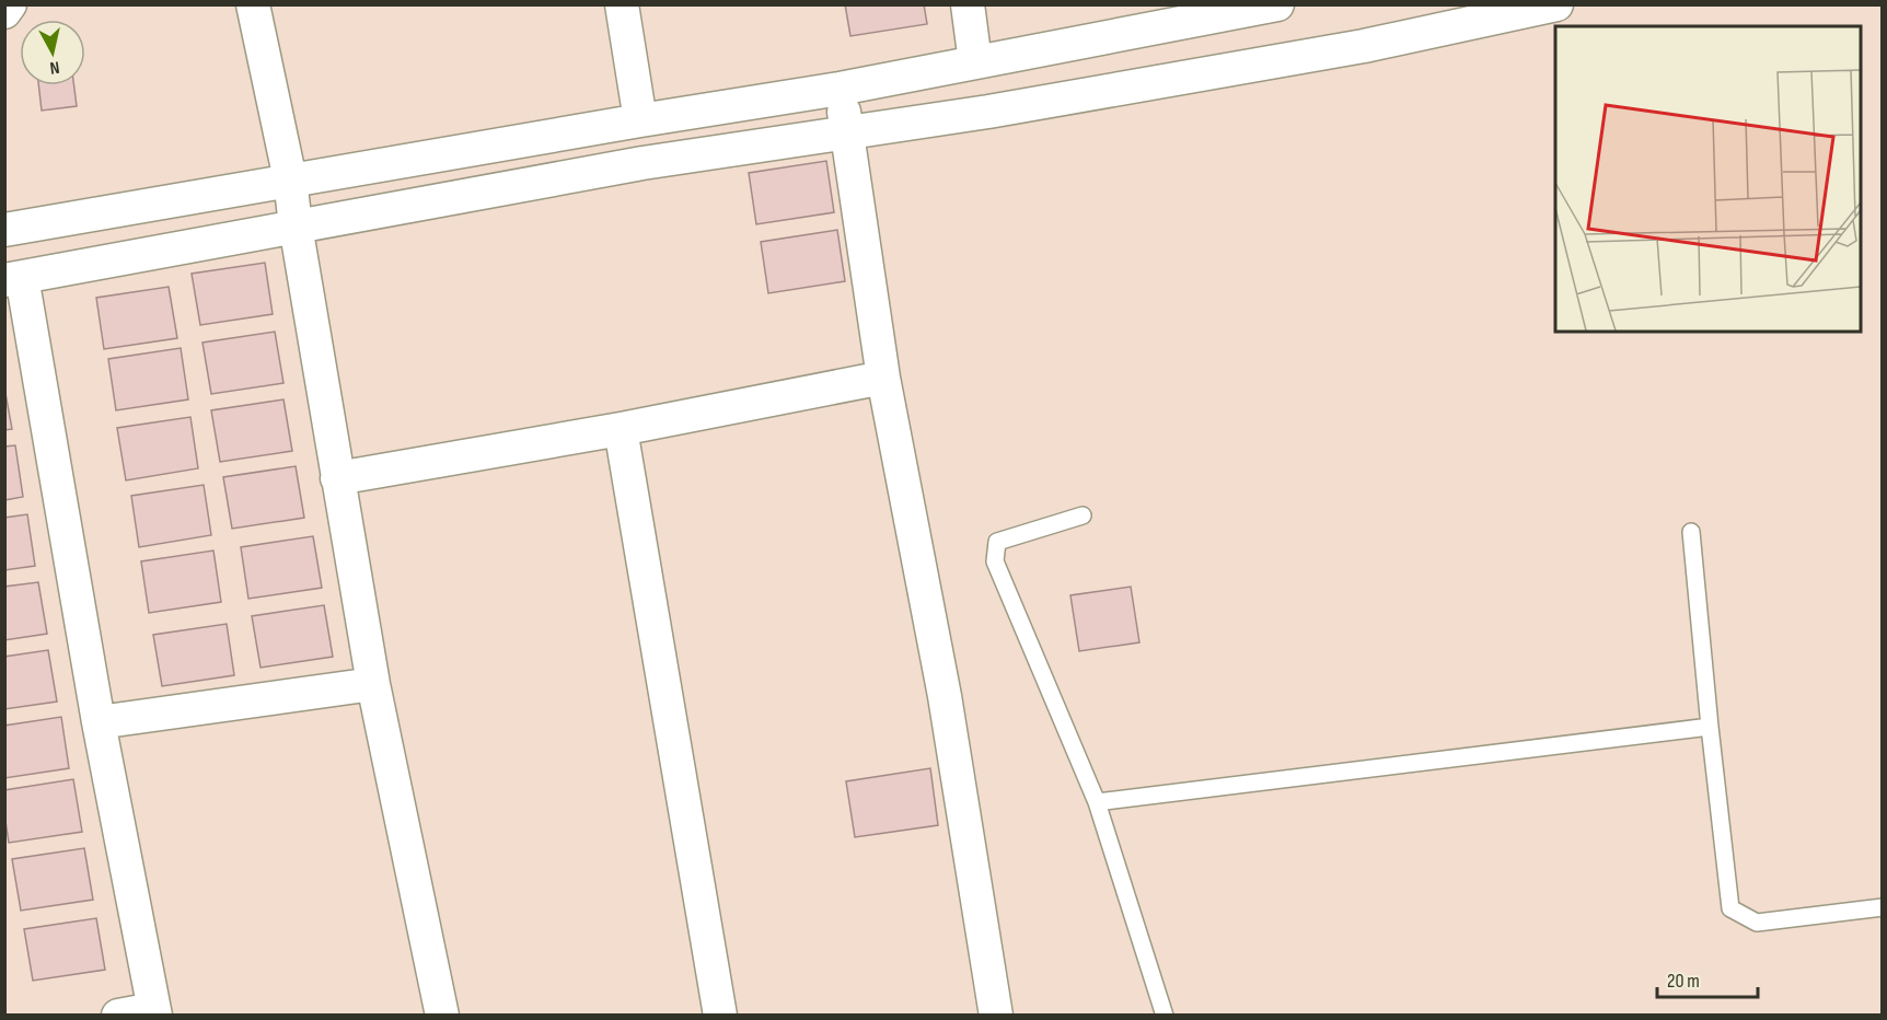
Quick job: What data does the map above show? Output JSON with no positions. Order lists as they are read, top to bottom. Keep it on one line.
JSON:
{"scale_bar":"20 m","north":"bottom"}
